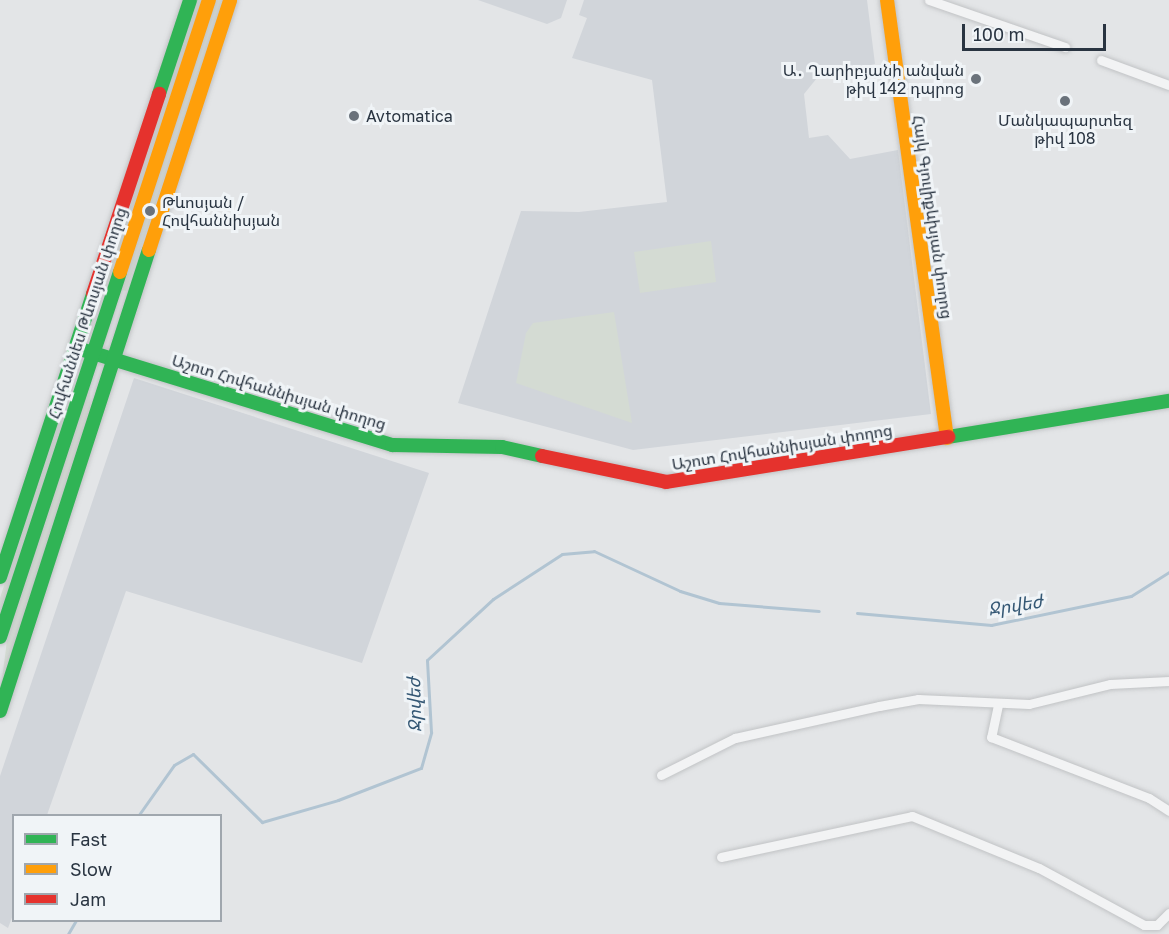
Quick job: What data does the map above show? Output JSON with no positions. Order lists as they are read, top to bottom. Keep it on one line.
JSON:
{"streets":{"street":["Հայկ Գյուլիքևխյան փողոց","Հովհաննես Թևոսյան փողոց","Աշոտ Հովհաննիսյան փողոց"]},"crossings":[["Հայկ Գյուլիքևխյան փողոց","Աշոտ Հովհաննիսյան փողոց"],["Հովհաննես Թևոսյան փողոց","Աշոտ Հովհաննիսյան փողոց"]],"water":["Ջրվեժ"],"places":["Ա․ Ղարիբյանի անվան թիվ 142 դպրոց","Մանկապարտեզ թիվ 108","Avtomatica","Թևոսյան / Հովհաննիսյան"],"legend":["Fast","Slow","Jam"],"scale_bar":"100 m"}
